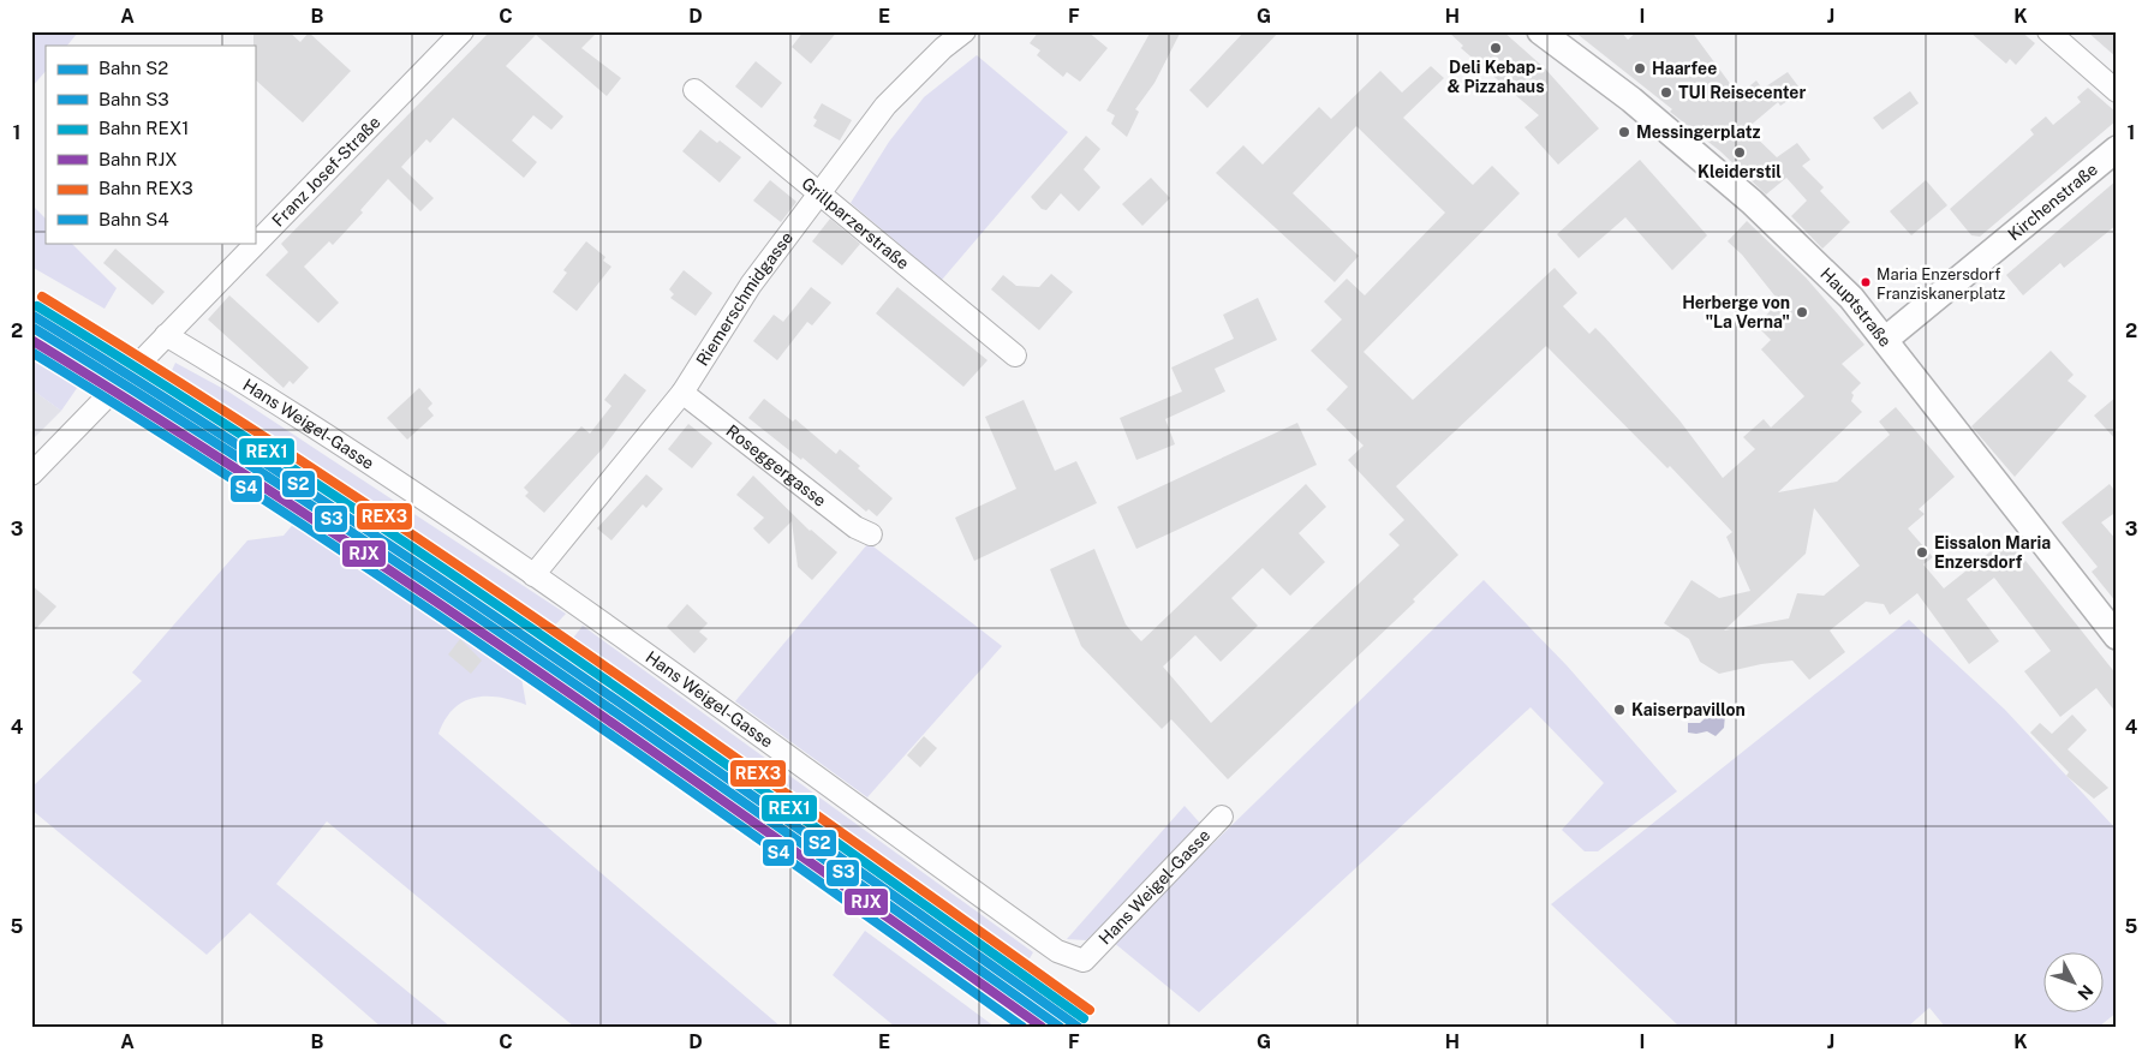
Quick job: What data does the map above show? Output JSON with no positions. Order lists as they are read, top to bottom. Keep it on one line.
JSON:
{"streets":{"main road":["Kirchenstraße","Hauptstraße"],"street":["Franz Josef-Straße","Grillparzerstraße","Riemerschmidgasse","Hans Weigel-Gasse","Roseggergasse"]},"crossings":[["Franz Josef-Straße","Hans Weigel-Gasse"],["Kirchenstraße","Hauptstraße"],["Grillparzerstraße","Riemerschmidgasse"],["Riemerschmidgasse","Hans Weigel-Gasse"],["Riemerschmidgasse","Roseggergasse"]],"places":["Deli Kebap- & Pizzahaus","Haarfee","TUI Reisecenter","Messingerplatz","Kleiderstil","Maria Enzersdorf Franziskanerplatz","Herberge von \"La Verna\"","Eissalon Maria Enzersdorf","Kaiserpavillon"],"lines":["rail line REX3","rail line REX1","rail line S2","rail line S3","rail line RJX","rail line S4"],"legend":["Bahn S2","Bahn S3","Bahn REX1","Bahn RJX","Bahn REX3","Bahn S4"],"north":"bottom right","grid":{"columns":["A","B","C","D","E","F","G","H","I","J","K"],"rows":["1","2","3","4","5"]}}
